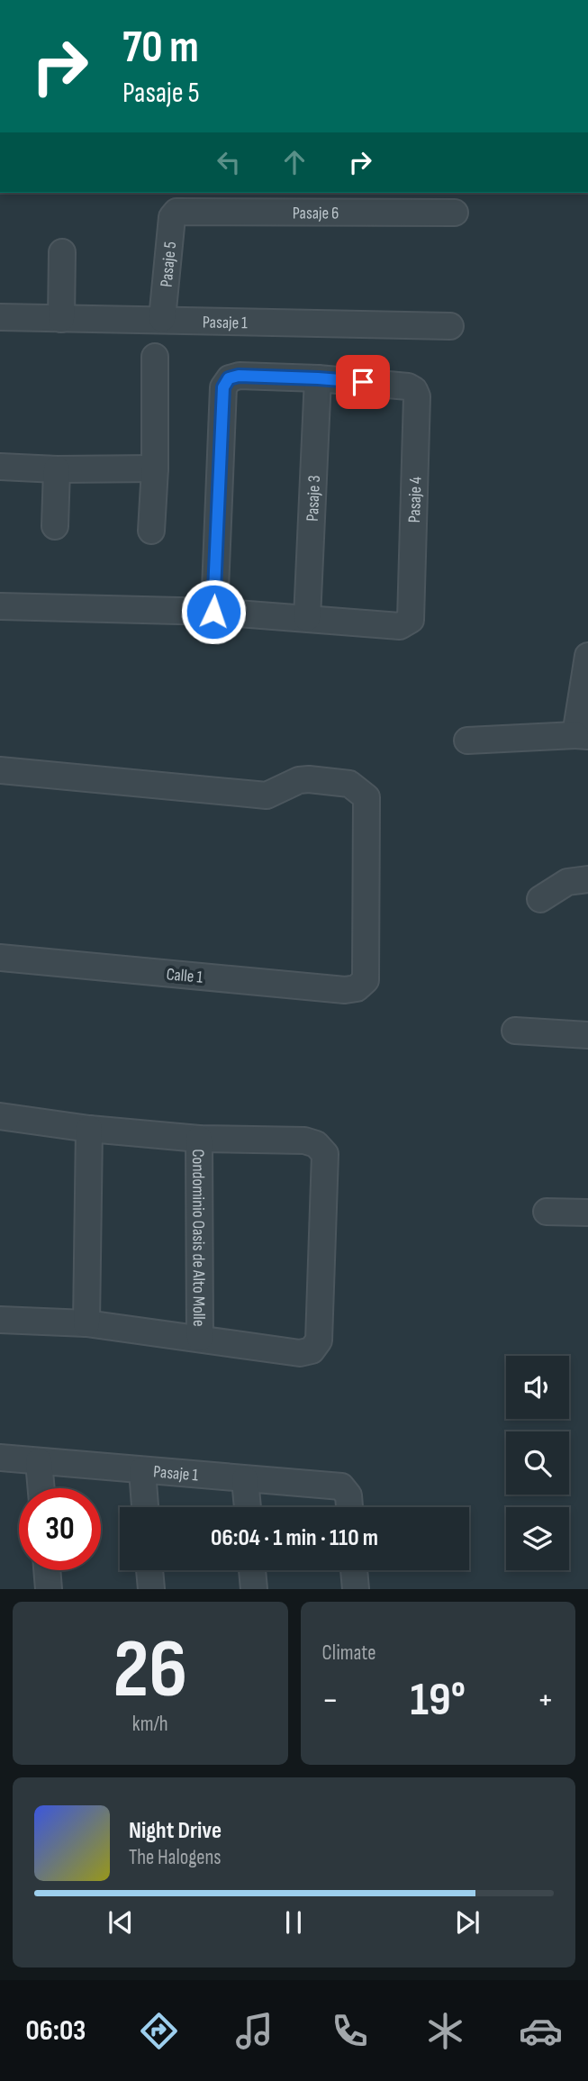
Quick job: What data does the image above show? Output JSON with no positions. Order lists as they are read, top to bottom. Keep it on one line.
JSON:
{"streets":{"street":["Pasaje 6","Pasaje 5","Pasaje 1","Pasaje 3","Pasaje 4","Calle 1","Condominio Oasis de Alto Molle"]},"crossings":[["Pasaje 6","Pasaje 5"],["Pasaje 5","Pasaje 1"],["Pasaje 3","Pasaje 4"]],"page":{"turn":["70 m","Pasaje 5"],"limit":"30","trip":"06:04 · 1 min · 110 m","tile":[["26","km/h"],"Climate"],"heat":["−","19°","+"],"song":["Night Drive","The Halogens"],"tabs":"06:03"}}
